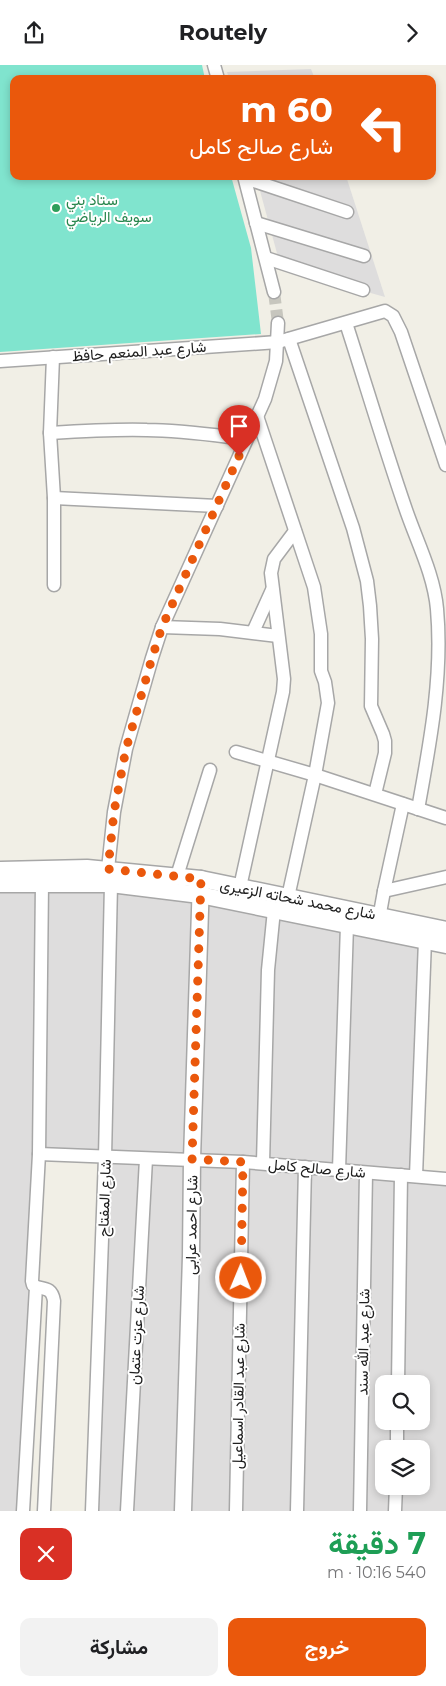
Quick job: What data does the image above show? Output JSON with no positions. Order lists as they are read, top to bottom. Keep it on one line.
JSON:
{"streets":{"street":["شارع عبد المنعم حافظ","شارع محمد شحاته الزعيرى","شارع صالح كامل","شارع المفتاح","شارع احمد عرابى","شارع عزت عتمان","شارع عبد الله سند","شارع عبد القادر اسماعيل"]},"crossings":[["شارع عبد المنعم حافظ","شارع المفتاح"],["شارع محمد شحاته الزعيرى","شارع المفتاح"],["شارع محمد شحاته الزعيرى","شارع احمد عرابى"],["شارع صالح كامل","شارع المفتاح"],["شارع صالح كامل","شارع احمد عرابى"],["شارع صالح كامل","شارع عزت عتمان"],["شارع صالح كامل","شارع عبد الله سند"],["شارع صالح كامل","شارع عبد القادر اسماعيل"]],"places":["ستاد بني سويف الرياضي"],"page":{"header":"Routely","turn":["60 m","شارع صالح كامل"],"heading":["7 دقيقة","540 m · 10:16"],"buttons":["خروج","مشاركة"]}}
